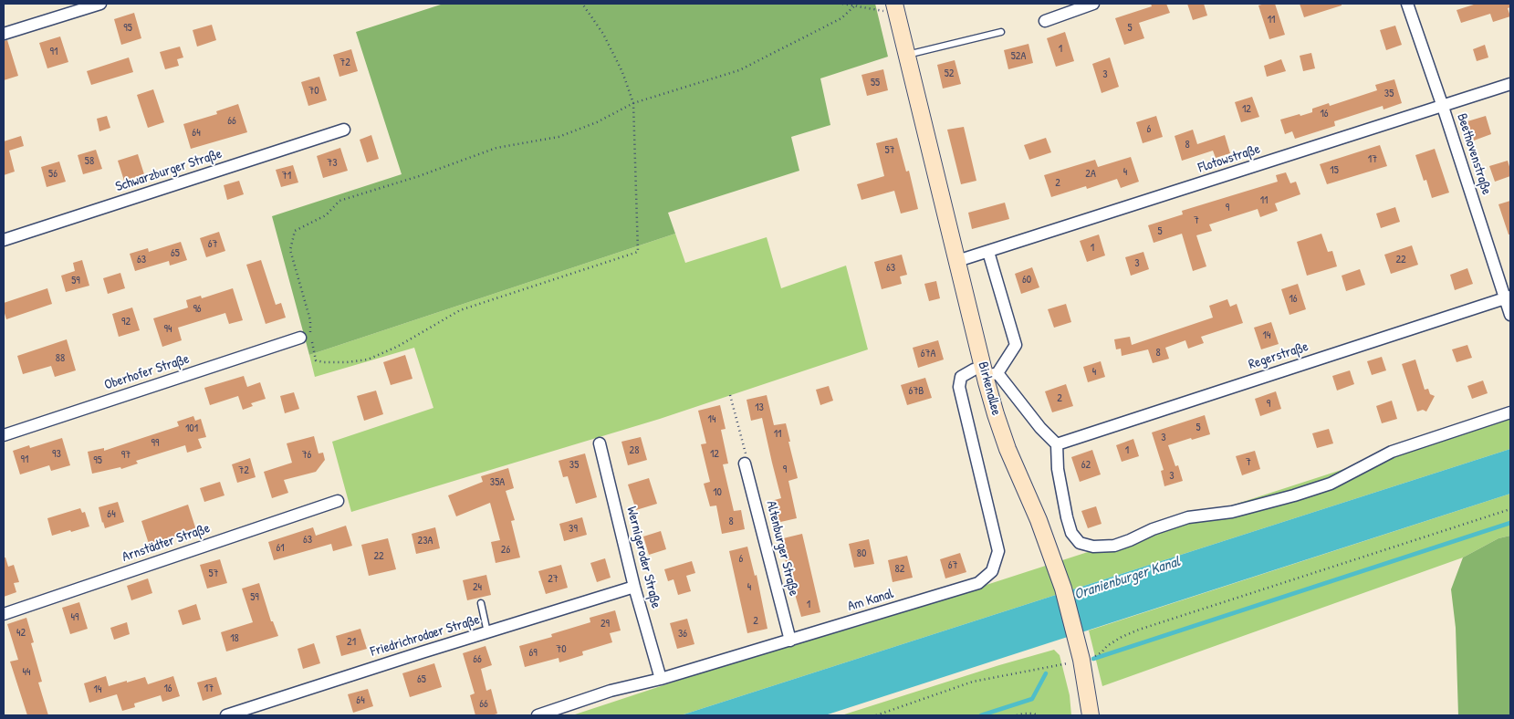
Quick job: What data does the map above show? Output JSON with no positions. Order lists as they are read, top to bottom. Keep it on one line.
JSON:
{"streets":{"street":["Beethovenstraße","Flotowstraße","Schwarzburger Straße","Regerstraße","Oberhofer Straße","Birkenallee","Arnstädter Straße","Altenburger Straße","Wernigeroder Straße","Am Kanal","Friedrichrodaer Straße"]},"crossings":[["Beethovenstraße","Flotowstraße"],["Beethovenstraße","Regerstraße"],["Flotowstraße","Birkenallee"],["Birkenallee","Am Kanal"],["Altenburger Straße","Am Kanal"],["Wernigeroder Straße","Am Kanal"],["Wernigeroder Straße","Friedrichrodaer Straße"]],"water":["Oranienburger Kanal"],"house_numbers":["11","95","5","1","91","52A","72","52","3","55","70","35","12","16","66","6","64","8","57","17","58","73","15","4","56","2A","71","2","11","9","7","5","67","1","65","63","22","3","63","60","59","16","96","92","94","14","8","67A","88","4","67B","2","9","13","14","5","101","11","3","99","28","1","93","12","97","76","91","95","7","35","62","9","72","3","35A","10","64","8","39","63","23A","61","26","80","22","6","67","82","57","27","24","4","59","1","49","2","29","42","36","18","21","70","69","66","44","65","16","17","14","64","66"]}
